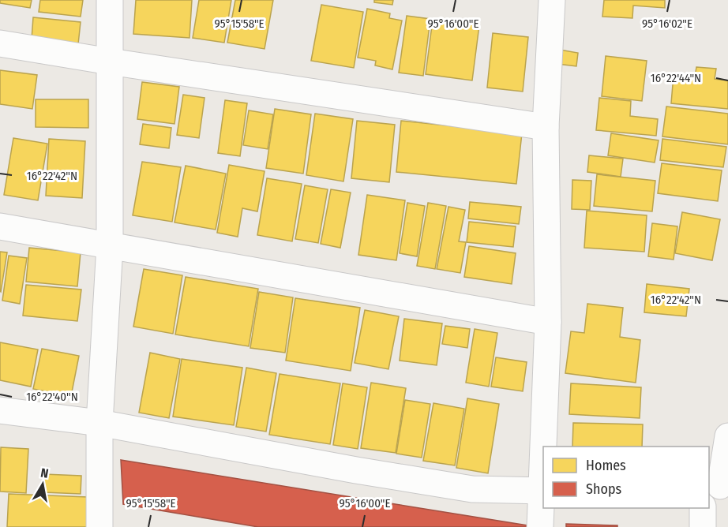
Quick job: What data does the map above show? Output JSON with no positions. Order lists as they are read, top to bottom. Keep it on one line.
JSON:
{"legend":["Homes","Shops"],"north":"top","coordinates":["95°15'58\"E","95°16'00\"E","95°16'02\"E","16°22'44\"N","16°22'42\"N","16°22'40\"N"]}
